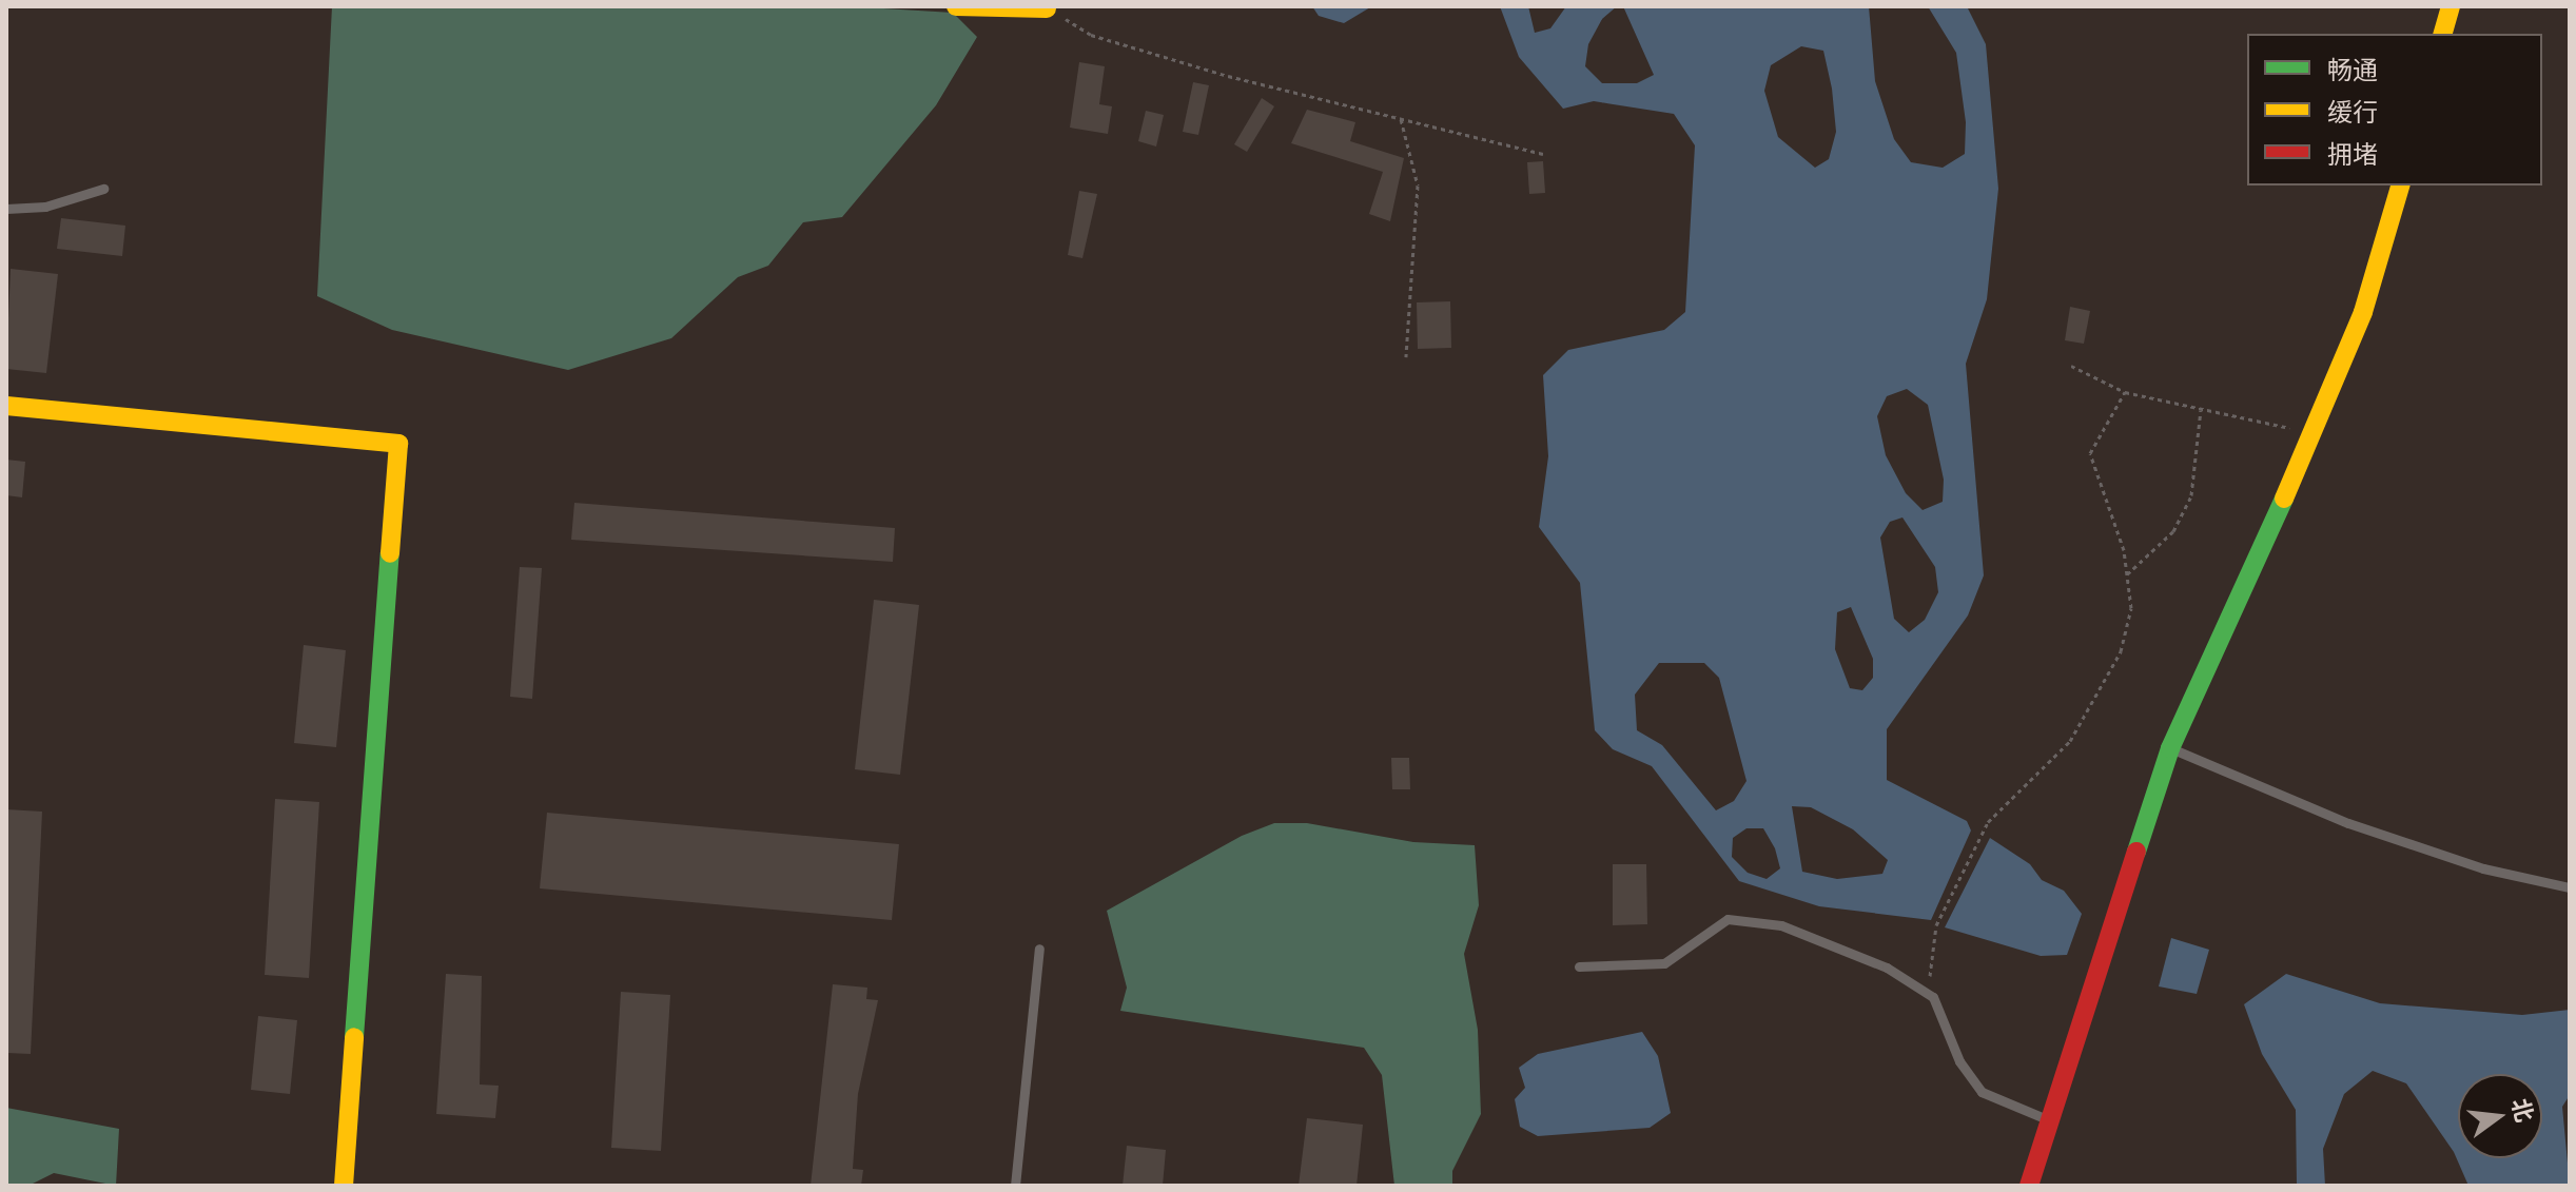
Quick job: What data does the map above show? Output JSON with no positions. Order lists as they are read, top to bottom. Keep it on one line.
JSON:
{"legend":["畅通","缓行","拥堵"],"north":"right"}
